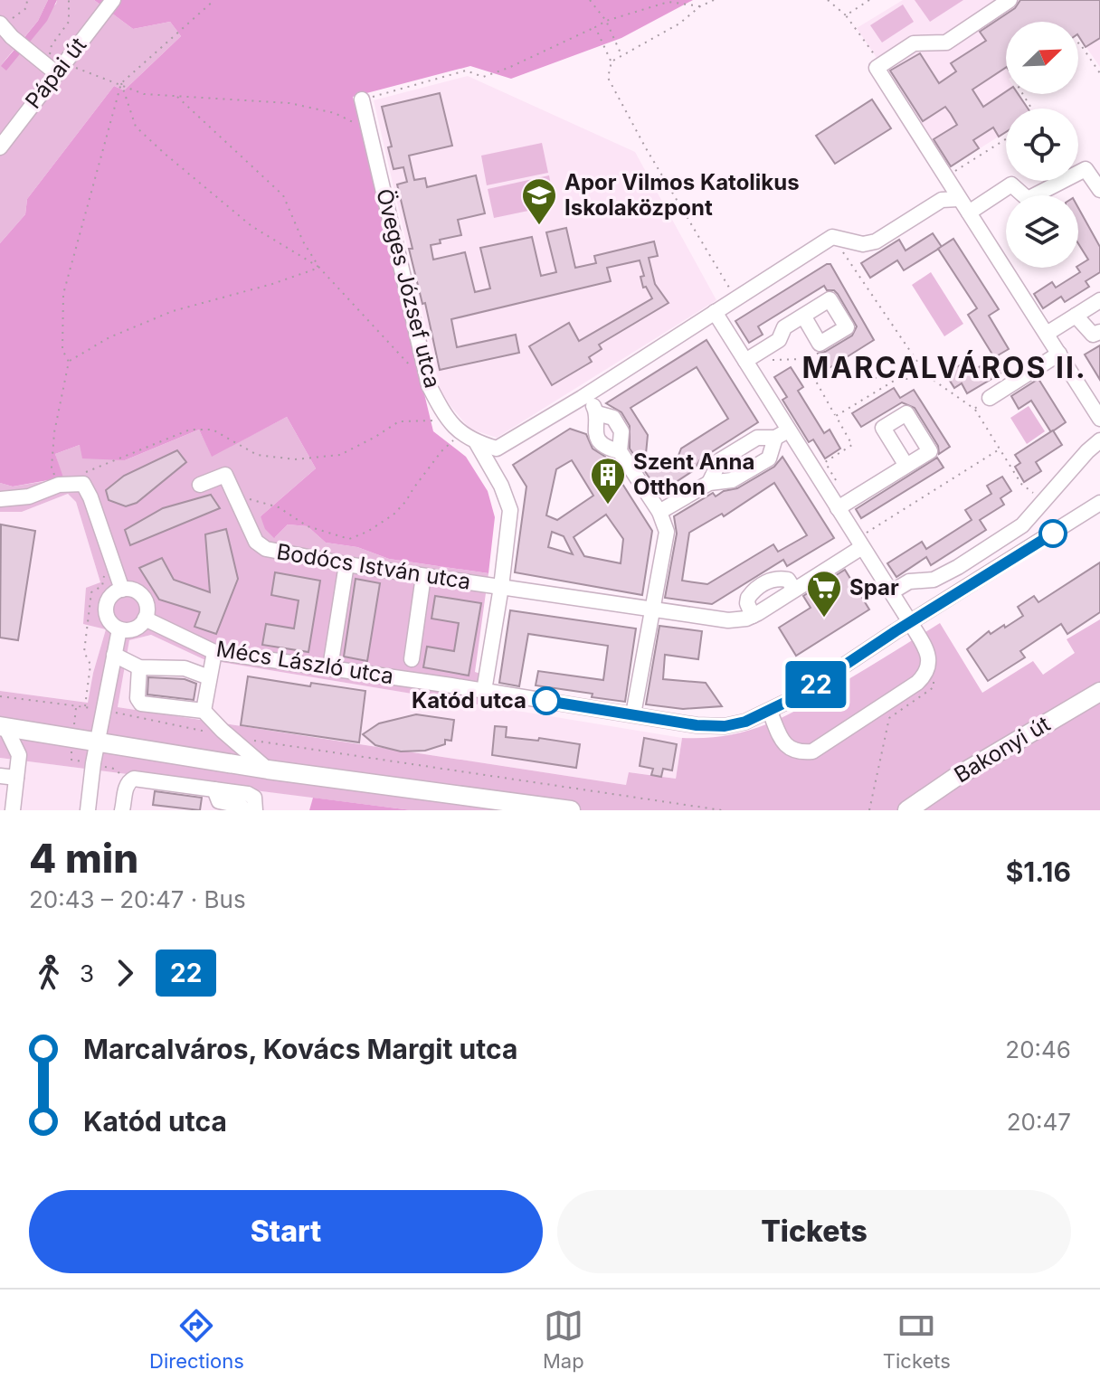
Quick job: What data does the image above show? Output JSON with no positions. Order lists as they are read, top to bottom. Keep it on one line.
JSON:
{"streets":{"main road":["Bakonyi út"],"street":["Pápai út","Öveges József utca","Bodócs István utca","Mécs László utca"]},"districts":["MARCALVÁROS II."],"places":{"school or university":["Apor Vilmos Katolikus Iskolaközpont"],"building":["Szent Anna Otthon"],"supermarket":["Spar"],"other":["Katód utca"]},"lines":["bus line 22"],"north":"top right","page":{"on_map":"22","heading":["4 min","20:43 – 20:47 · Bus","$1.16"],"legs":["3","22"],"list":[{"name":"Marcalváros, Kovács Margit utca","value":"20:46"},{"name":"Katód utca","value":"20:47"}],"buttons":["Start","Tickets"],"tabs":["Directions","Map","Tickets"]}}
